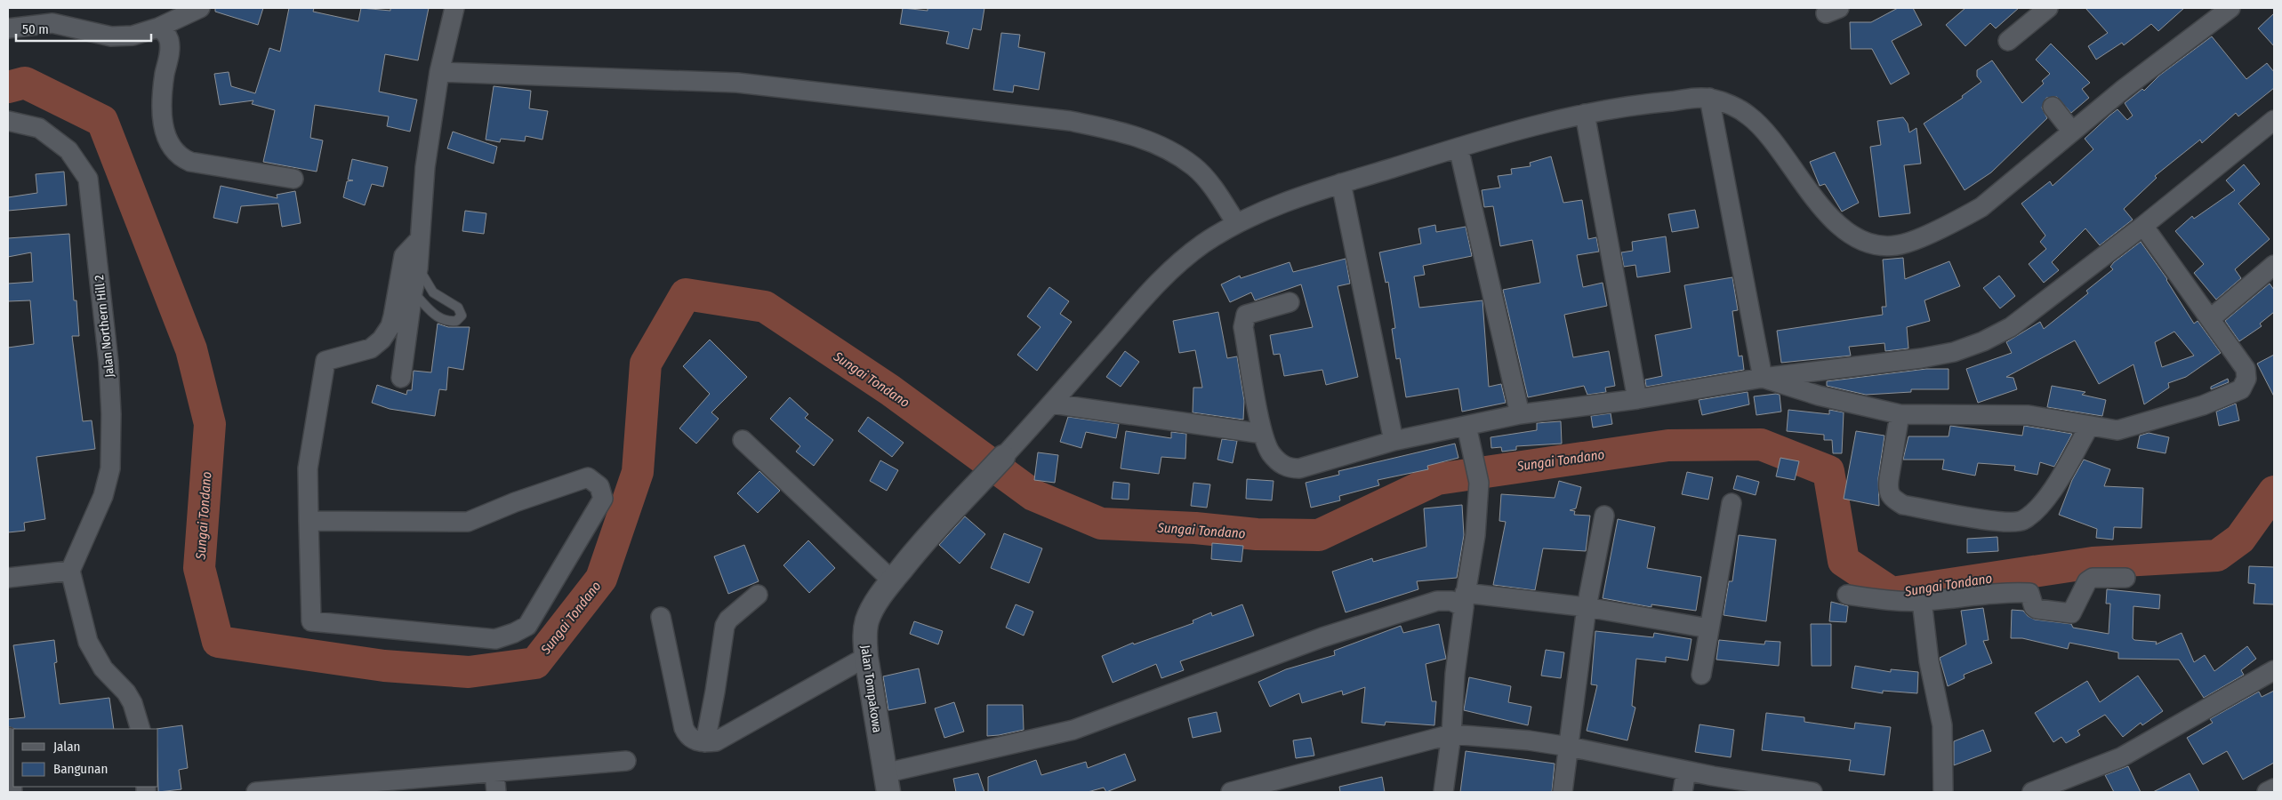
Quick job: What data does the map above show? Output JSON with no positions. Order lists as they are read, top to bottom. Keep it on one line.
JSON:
{"streets":{"street":["Jalan Northern Hill 2","Jalan Tompakowa"]},"water":["Sungai Tondano"],"legend":["Jalan","Bangunan"],"scale_bar":"50 m"}
